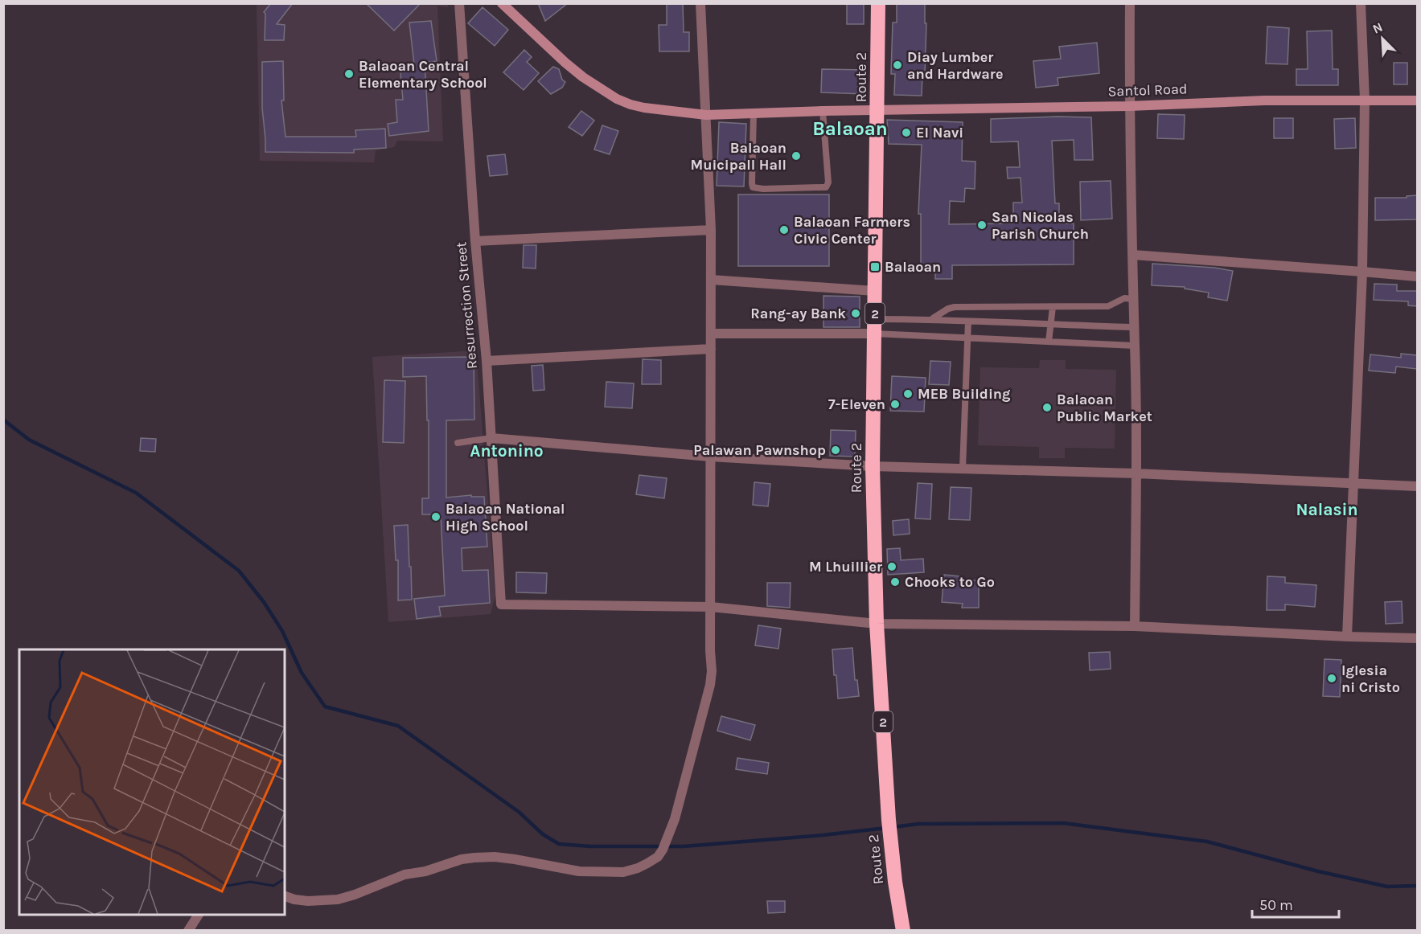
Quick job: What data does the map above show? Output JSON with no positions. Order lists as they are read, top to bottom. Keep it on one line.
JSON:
{"streets":{"highway":["Route 2","2"],"main road":["Santol Road"],"street":["Resurrection Street"]},"crossings":[["Route 2","Santol Road"]],"districts":["Balaoan","Antonino","Nalasin"],"places":{"other":["Diay Lumber and Hardware","Balaoan Central Elementary School","El Navi","Balaoan Muicipall Hall","San Nicolas Parish Church","Balaoan Farmers Civic Center","Rang-ay Bank","MEB Building","7-Eleven","Balaoan Public Market","Palawan Pawnshop","Balaoan National High School","M Lhuillier","Chooks to Go","Iglesia ni Cristo"],"transit":["Balaoan"]},"scale_bar":"50 m","north":"top left"}
